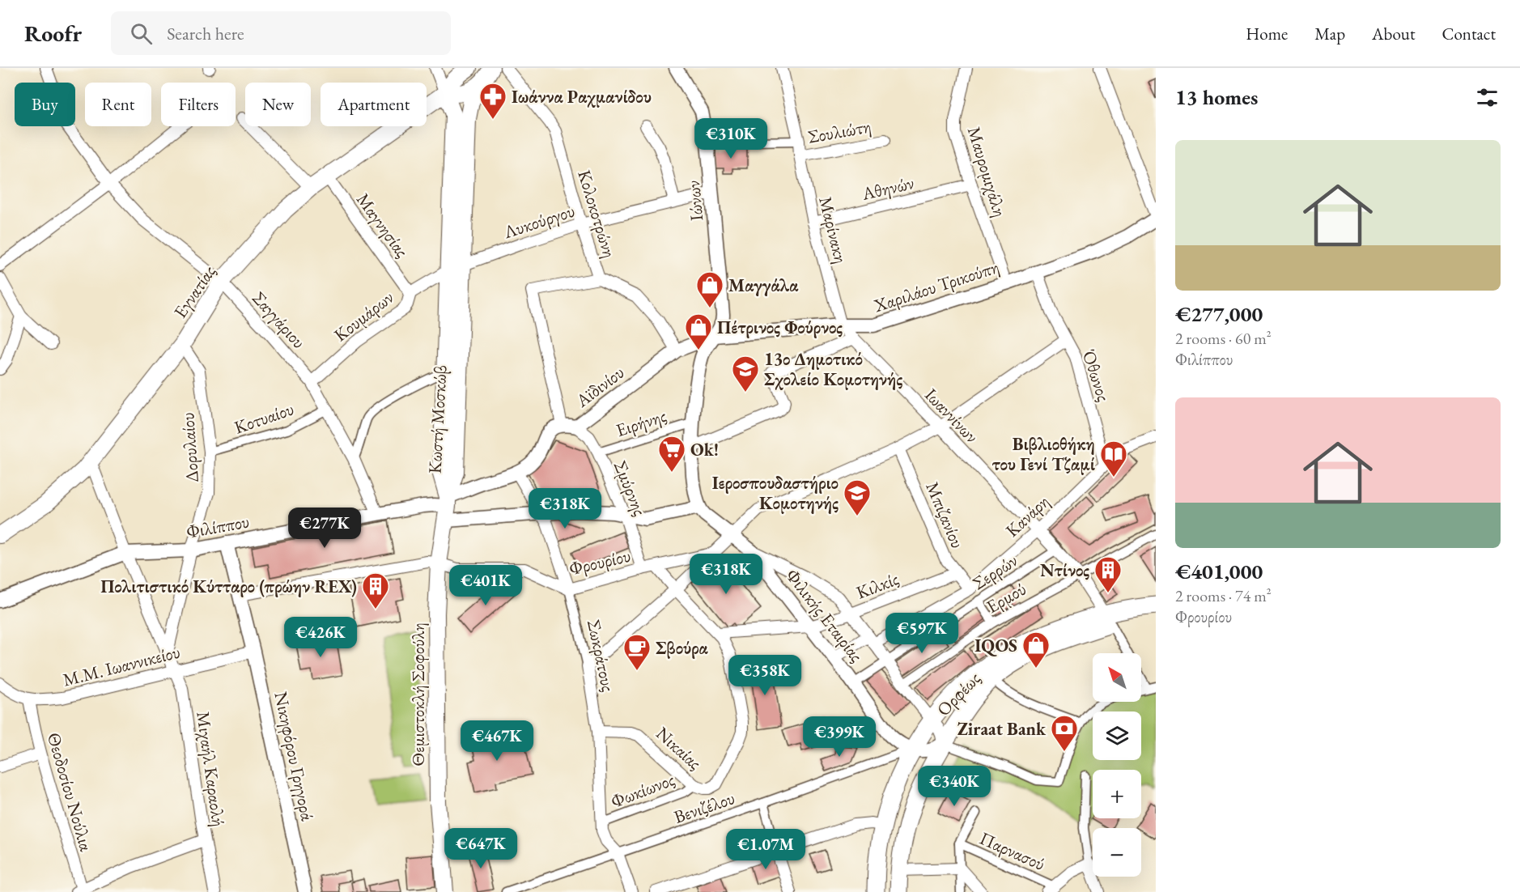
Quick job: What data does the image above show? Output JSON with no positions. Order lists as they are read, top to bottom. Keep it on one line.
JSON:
{"streets":{"main road":["Εγνατίας","Κωστή Μοσκώβ","Ορφέως","Θεμιστοκλή Σοφούλη"],"street":["Σουλιώτη","Μαυρομιχάλη","Αθηνών","Ιώνων","Κολοκοτρώνη","Λυκούργου","Μαγνησίας","Μαρίνακη","Χαριλάου Τρικούπη","Κουμάρων","Σαγγάριου","Όθωνος","Αϊδινίου","Ιωαννίνων","Κοτυαίου","Ειρήνης","Δορυλαίου","Σμύρνης","Μπιζανίου","Κανάρη","Φιλίππου","Φρουρίου","Σερρών","Κιλκίς","Ερμού","Φιλικής Εταιρίας","Σωκράτους","Μ.Μ. Ιωαννικείου","Νικαίας","Νικηφόρου Γρηγορά","Μιχαήλ Καραολή","Φωκίωνος","Θεοδοσίου Νούλια","Βενιζέλου","Παρνασού"]},"crossings":[["Σουλιώτη","Μαρίνακη"],["Μαυρομιχάλη","Αθηνών"],["Μαυρομιχάλη","Χαριλάου Τρικούπη"],["Αθηνών","Μαρίνακη"],["Ιώνων","Λυκούργου"],["Ιώνων","Χαριλάου Τρικούπη"],["Ιώνων","Αϊδινίου"],["Κολοκοτρώνη","Λυκούργου"],["Κολοκοτρώνη","Αϊδινίου"],["Λυκούργου","Μαγνησίας"],["Λυκούργου","Κουμάρων"],["Λυκούργου","Κωστή Μοσκώβ"],["Μαγνησίας","Εγνατίας"],["Μαγνησίας","Κουμάρων"],["Μαρίνακη","Χαριλάου Τρικούπη"],["Μαρίνακη","Ιωαννίνων"],["Χαριλάου Τρικούπη","Όθωνος"],["Χαριλάου Τρικούπη","Αϊδινίου"],["Χαριλάου Τρικούπη","Ιωαννίνων"],["Εγνατίας","Σαγγάριου"],["Εγνατίας","Κωστή Μοσκώβ"],["Εγνατίας","Δορυλαίου"],["Εγνατίας","Μιχαήλ Καραολή"],["Κουμάρων","Σαγγάριου"],["Σαγγάριου","Κοτυαίου"],["Σαγγάριου","Φιλίππου"],["Όθωνος","Κανάρη"],["Αϊδινίου","Κωστή Μοσκώβ"],["Αϊδινίου","Σμύρνης"],["Αϊδινίου","Φιλίππου"],["Αϊδινίου","Σωκράτους"],["Αϊδινίου","Θεμιστοκλή Σοφούλη"],["Ιωαννίνων","Κανάρη"],["Ιωαννίνων","Σερρών"],["Ιωαννίνων","Ερμού"],["Ιωαννίνων","Ορφέως"],["Κοτυαίου","Δορυλαίου"],["Κωστή Μοσκώβ","Φιλίππου"],["Κωστή Μοσκώβ","Θεμιστοκλή Σοφούλη"],["Ειρήνης","Σμύρνης"],["Δορυλαίου","Φιλίππου"],["Σμύρνης","Φιλίππου"],["Σμύρνης","Φρουρίου"],["Μπιζανίου","Κανάρη"],["Μπιζανίου","Κιλκίς"],["Φιλίππου","Φιλικής Εταιρίας"],["Φιλίππου","Σωκράτους"],["Φιλίππου","Θεμιστοκλή Σοφούλη"],["Φιλίππου","Νικηφόρου Γρηγορά"],["Φιλίππου","Μιχαήλ Καραολή"],["Φρουρίου","Σωκράτους"],["Φρουρίου","Θεμιστοκλή Σοφούλη"],["Φρουρίου","Νικηφόρου Γρηγορά"],["Σερρών","Φιλικής Εταιρίας"],["Κιλκίς","Φιλικής Εταιρίας"],["Κιλκίς","Νικαίας"],["Φιλικής Εταιρίας","Ορφέως"],["Φιλικής Εταιρίας","Βενιζέλου"],["Σωκράτους","Νικαίας"],["Σωκράτους","Φωκίωνος"],["Σωκράτους","Βενιζέλου"],["Μ.Μ. Ιωαννικείου","Νικηφόρου Γρηγορά"],["Μ.Μ. Ιωαννικείου","Μιχαήλ Καραολή"],["Μ.Μ. Ιωαννικείου","Θεοδοσίου Νούλια"],["Ορφέως","Βενιζέλου"],["Νικαίας","Φωκίωνος"]],"places":{"pharmacy":["Ιωάννα Ραχμανίδου"],"shop":["Μαγγάλα","Πέτρινος Φούρνος","IQOS"],"school or university":["13ο Δημοτικό Σχολείο Κομοτηνής","Ιεροσπουδαστήριο Κομοτηνής"],"supermarket":["Ok!"],"library":["Βιβλιοθήκη του Γενί Τζαμί"],"building":["Ντίνος","Πολιτιστικό Κύτταρο (πρώην REX)"],"cafe":["Σβούρα"],"bank":["Ziraat Bank"]},"north":"top left","page":{"header":"Roofr","search":"Search here","nav":["Home","Map","About","Contact"],"heading":"13 homes","chip":["Buy","Rent","Filters","New","Apartment"],"price":["€310K","€318K","€277K","€318K","€401K","€597K","€426K","€358K","€399K","€467K","€340K","€647K","€1.07M"],"list":[{"name":"€277,000","note":"2 rooms · 60 m² · Φιλίππου"},{"name":"€401,000","note":"2 rooms · 74 m² · Φρουρίου"}],"map_buttons":["+","−"]}}
